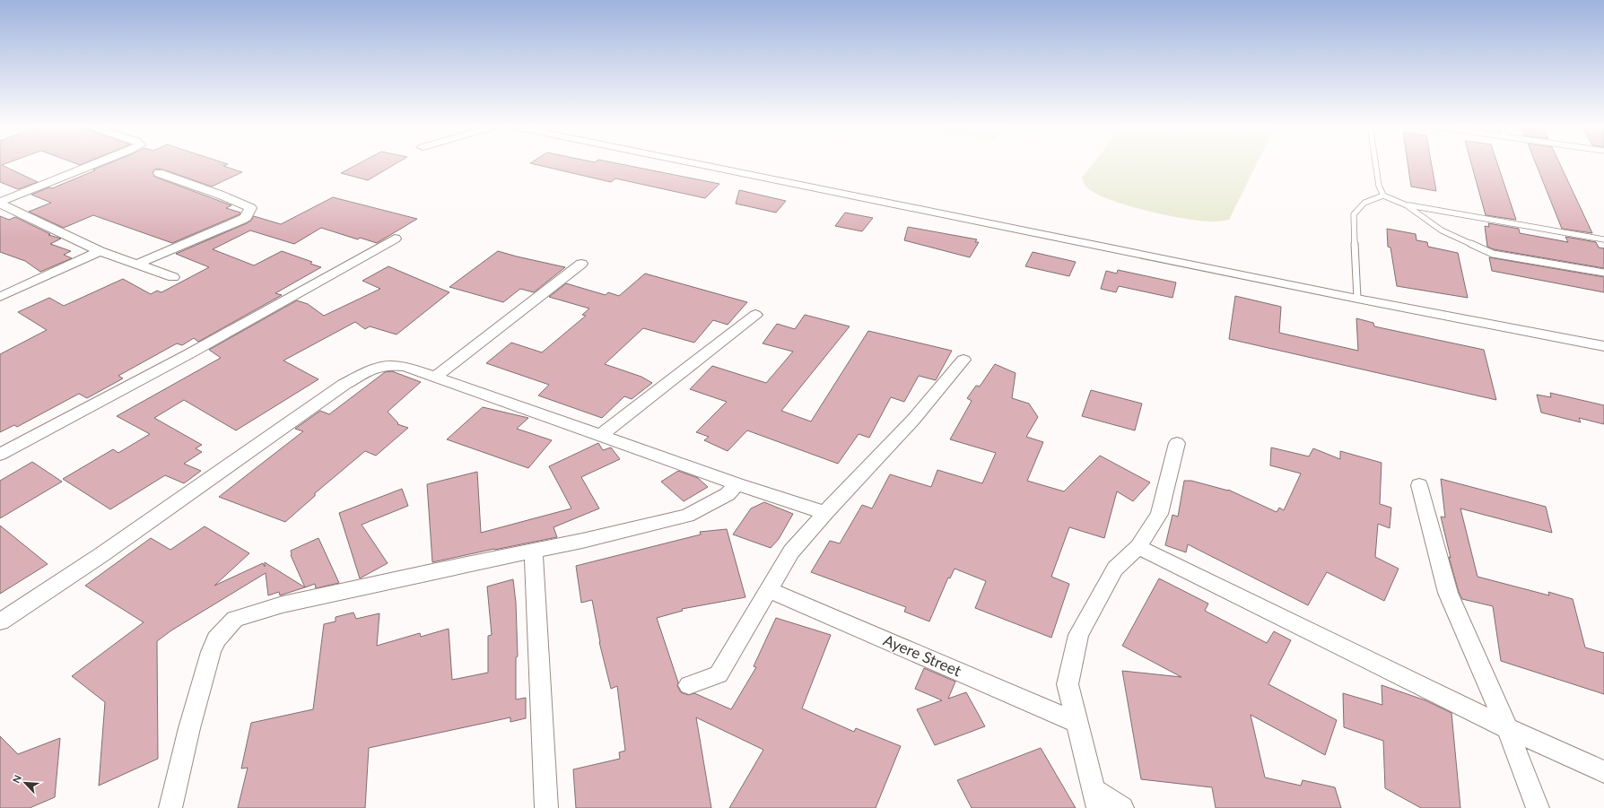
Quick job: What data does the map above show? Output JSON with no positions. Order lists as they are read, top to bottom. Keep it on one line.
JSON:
{"streets":{"street":["Ayere Street"]},"north":"top left"}
